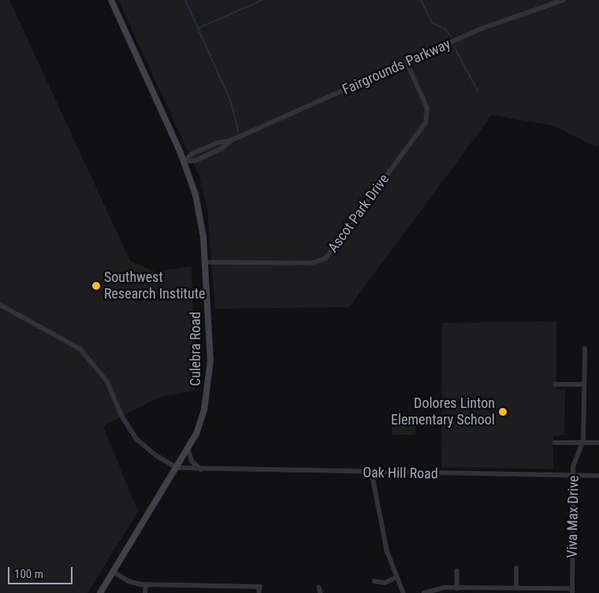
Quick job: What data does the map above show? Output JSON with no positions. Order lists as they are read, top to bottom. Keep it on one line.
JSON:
{"streets":{"main road":["Culebra Road"],"street":["Fairgrounds Parkway","Ascot Park Drive","Oak Hill Road","Viva Max Drive"]},"crossings":[["Fairgrounds Parkway","Ascot Park Drive"],["Fairgrounds Parkway","Culebra Road"],["Ascot Park Drive","Culebra Road"],["Culebra Road","Oak Hill Road"],["Oak Hill Road","Viva Max Drive"]],"places":["Southwest Research Institute","Dolores Linton Elementary School"],"scale_bar":"100 m"}
